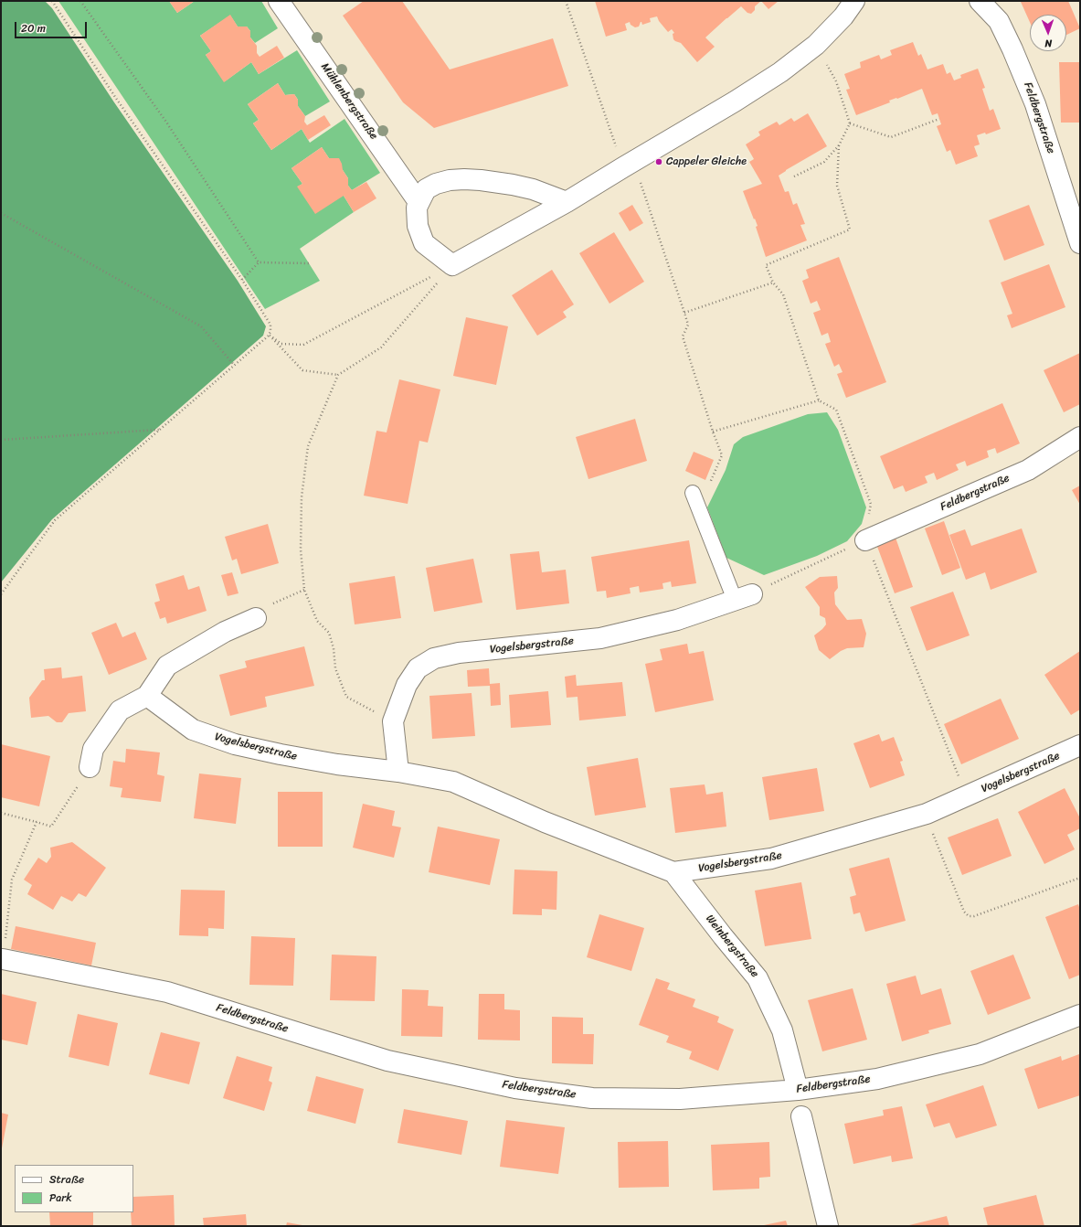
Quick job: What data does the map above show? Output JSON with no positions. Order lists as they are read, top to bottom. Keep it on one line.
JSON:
{"streets":{"street":["Mühlenbergstraße","Feldbergstraße","Vogelsbergstraße","Weinbergstraße"]},"crossings":[["Feldbergstraße","Weinbergstraße"],["Vogelsbergstraße","Weinbergstraße"]],"places":["Cappeler Gleiche"],"legend":["Straße","Park"],"scale_bar":"20 m","north":"bottom"}
